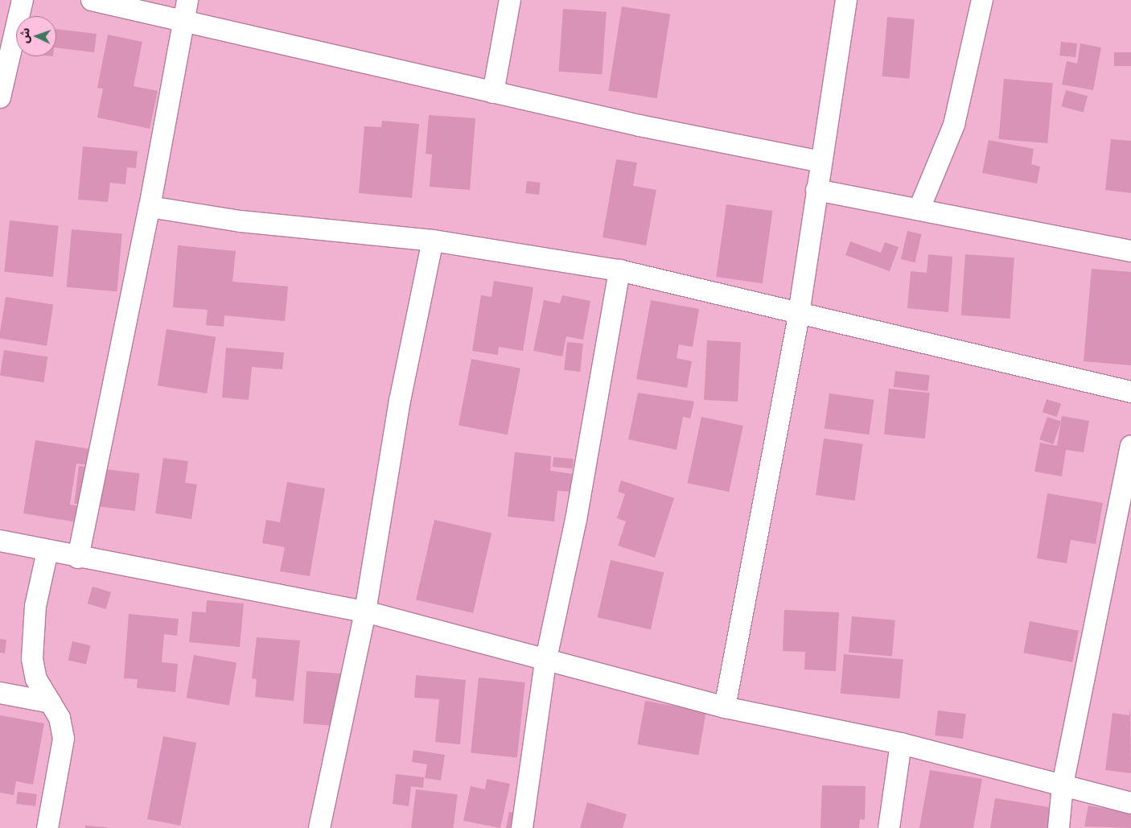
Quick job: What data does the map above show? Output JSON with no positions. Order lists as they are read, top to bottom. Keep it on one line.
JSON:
{"north":"left"}
